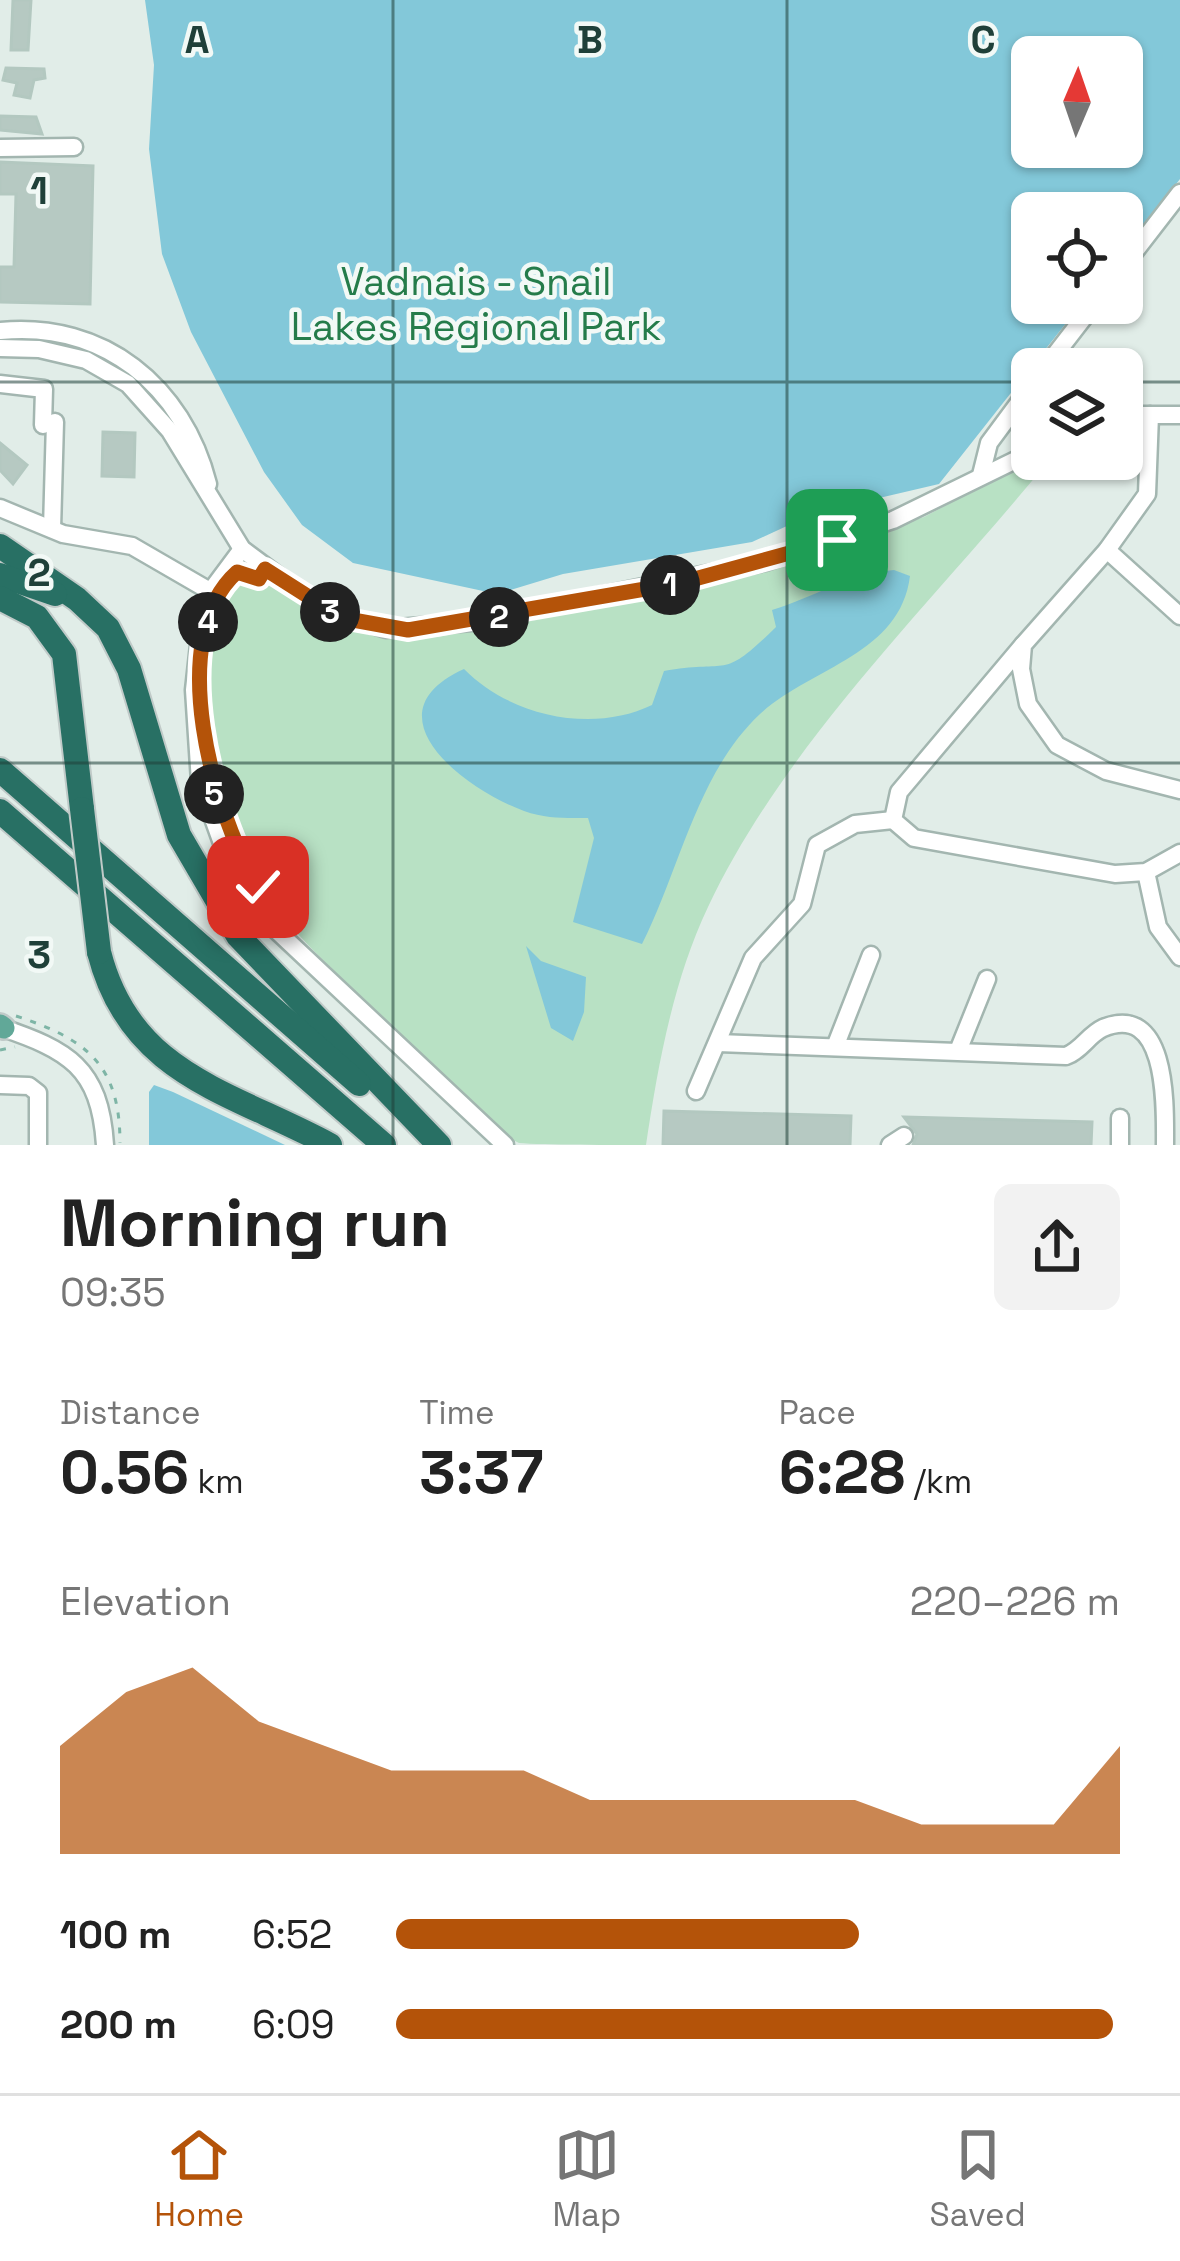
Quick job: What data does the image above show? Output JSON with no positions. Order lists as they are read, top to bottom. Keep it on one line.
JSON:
{"parks":["Vadnais - Snail Lakes Regional Park"],"north":"top","page":{"pins":["1","3","2","4","5"],"heading":["Morning run","09:35"],"stats":[["Distance","0.56 km"],["Time","3:37"],["Pace","6:28 /km"]],"chart":["Elevation","220–226 m"],"list":[{"name":"100 m","note":"6:52"},{"name":"200 m","note":"6:09"}],"tabs":["Home","Map","Saved"]},"grid":{"columns":["A","B","C"],"rows":["1","2","3"]}}
